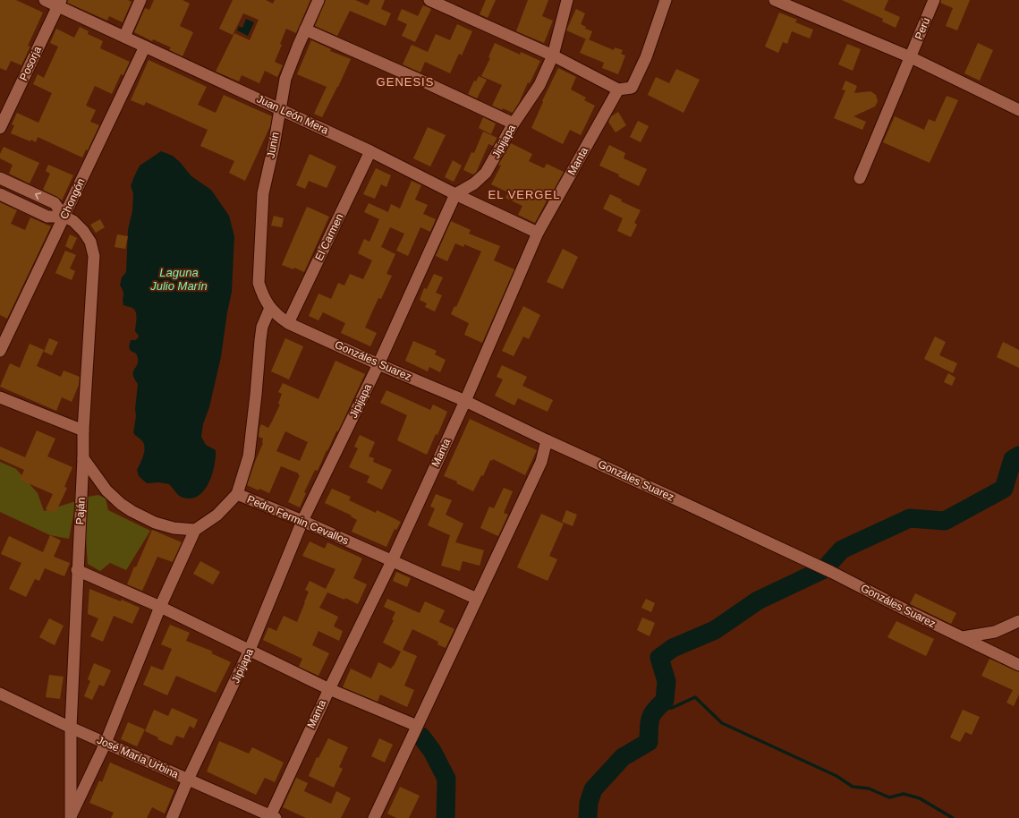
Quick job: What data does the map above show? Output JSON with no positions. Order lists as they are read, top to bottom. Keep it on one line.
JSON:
{"streets":{"street":["Perú","Posorja","Juan León Mera","Jipijapa","Junín","Manta","Chongón","El Carmen","Gonzáles Suarez","Paján","Pedro Fermin Cevallos","José María Urbina"]},"crossings":[["Posorja","Juan León Mera"],["Juan León Mera","Jipijapa"],["Juan León Mera","Junín"],["Juan León Mera","Manta"],["Juan León Mera","Chongón"],["Juan León Mera","El Carmen"],["Jipijapa","Gonzáles Suarez"],["Jipijapa","Pedro Fermin Cevallos"],["Jipijapa","José María Urbina"],["Junín","Gonzáles Suarez"],["Manta","Gonzáles Suarez"],["Manta","Pedro Fermin Cevallos"],["Manta","José María Urbina"],["Chongón","Paján"],["El Carmen","Gonzáles Suarez"],["Paján","José María Urbina"]],"districts":["GENESIS","EL VERGEL"],"water":["Laguna Julio Marín"]}
